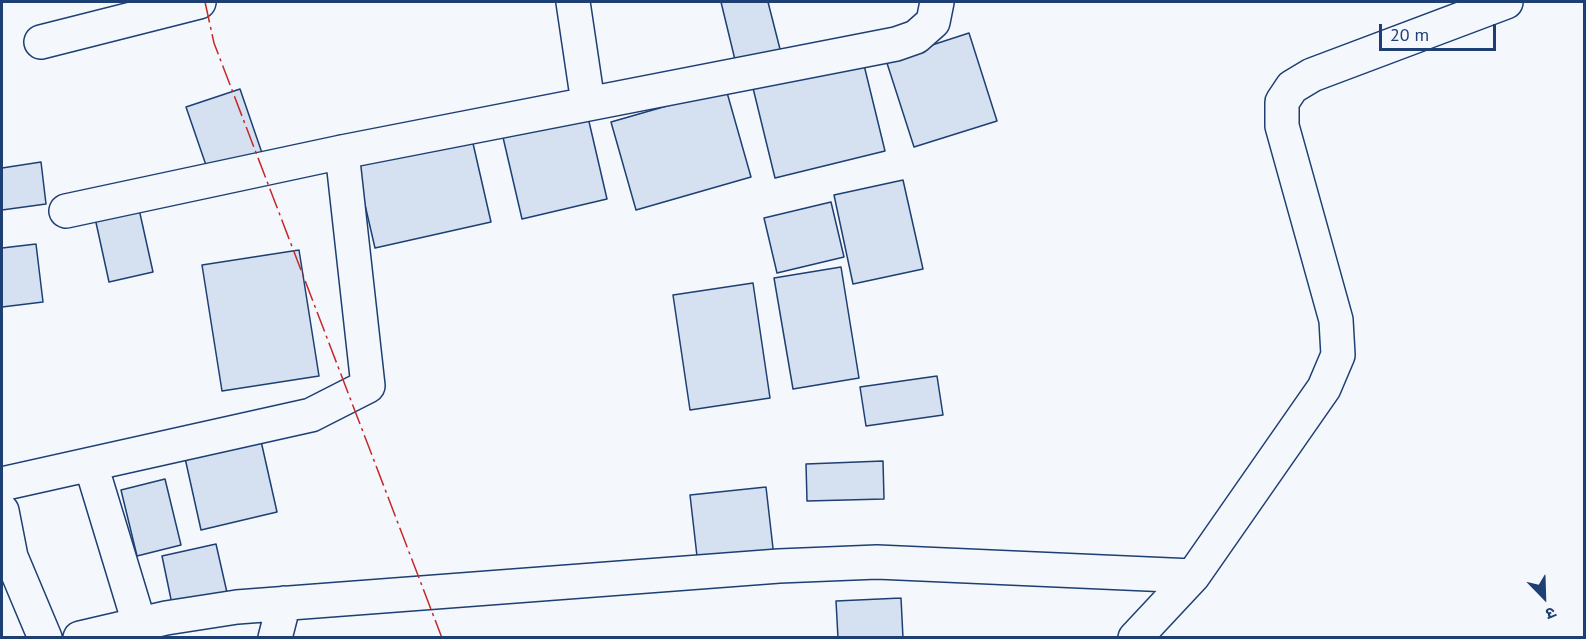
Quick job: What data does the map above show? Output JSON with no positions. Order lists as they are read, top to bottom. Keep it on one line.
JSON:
{"scale_bar":"20 m","north":"bottom right"}
